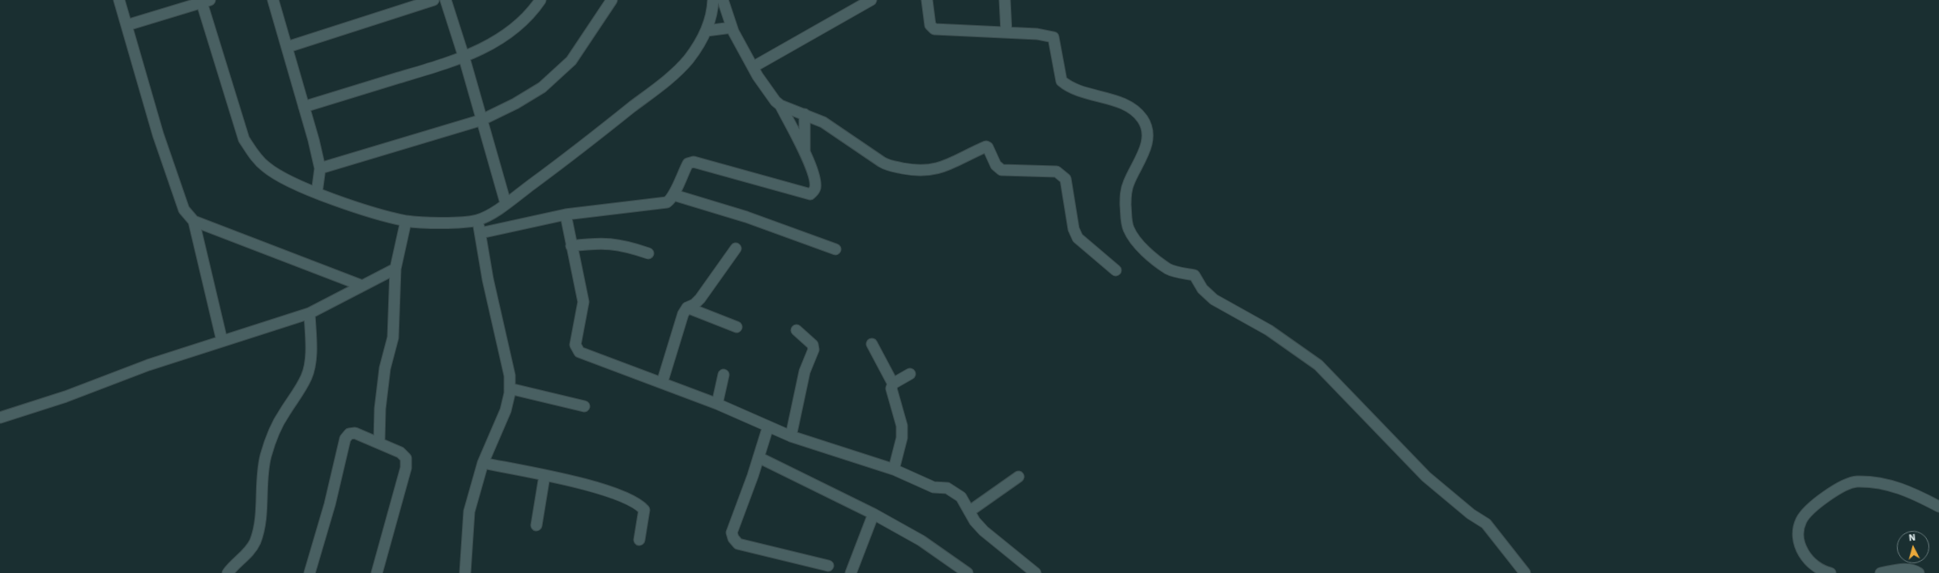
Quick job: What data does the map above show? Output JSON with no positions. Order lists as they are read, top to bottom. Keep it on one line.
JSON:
{"north":"top"}
